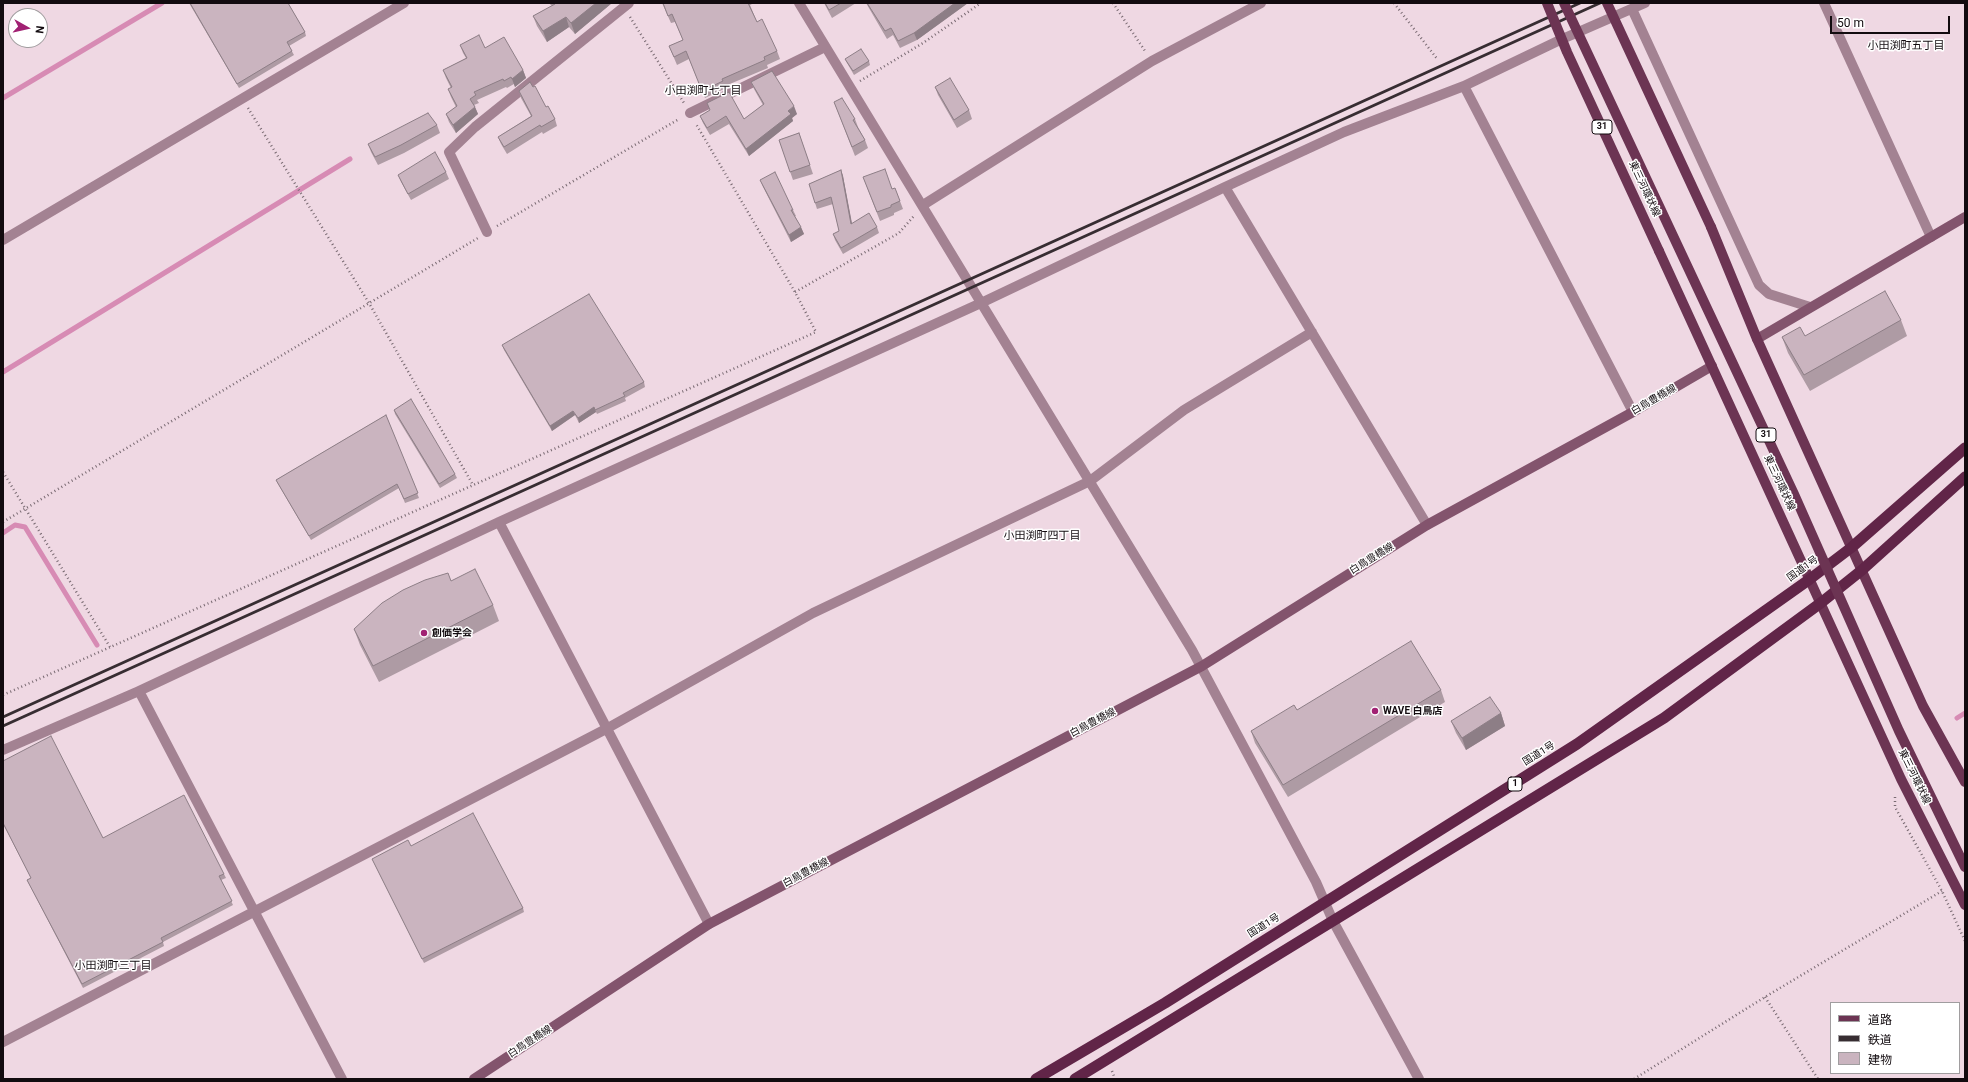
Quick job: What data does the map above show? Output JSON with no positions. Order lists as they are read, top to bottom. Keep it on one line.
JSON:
{"streets":{"highway":["国道1号","1"],"main road":["31","東三河環状線","白鳥豊橋線"]},"crossings":[["東三河環状線","白鳥豊橋線"],["東三河環状線","国道1号"],["東三河環状線","1"]],"districts":["小田渕町五丁目","小田渕町七丁目","小田渕町四丁目","小田渕町三丁目"],"places":["創価学会","WAVE 白鳥店"],"legend":["道路","鉄道","建物"],"scale_bar":"50 m","north":"right"}
